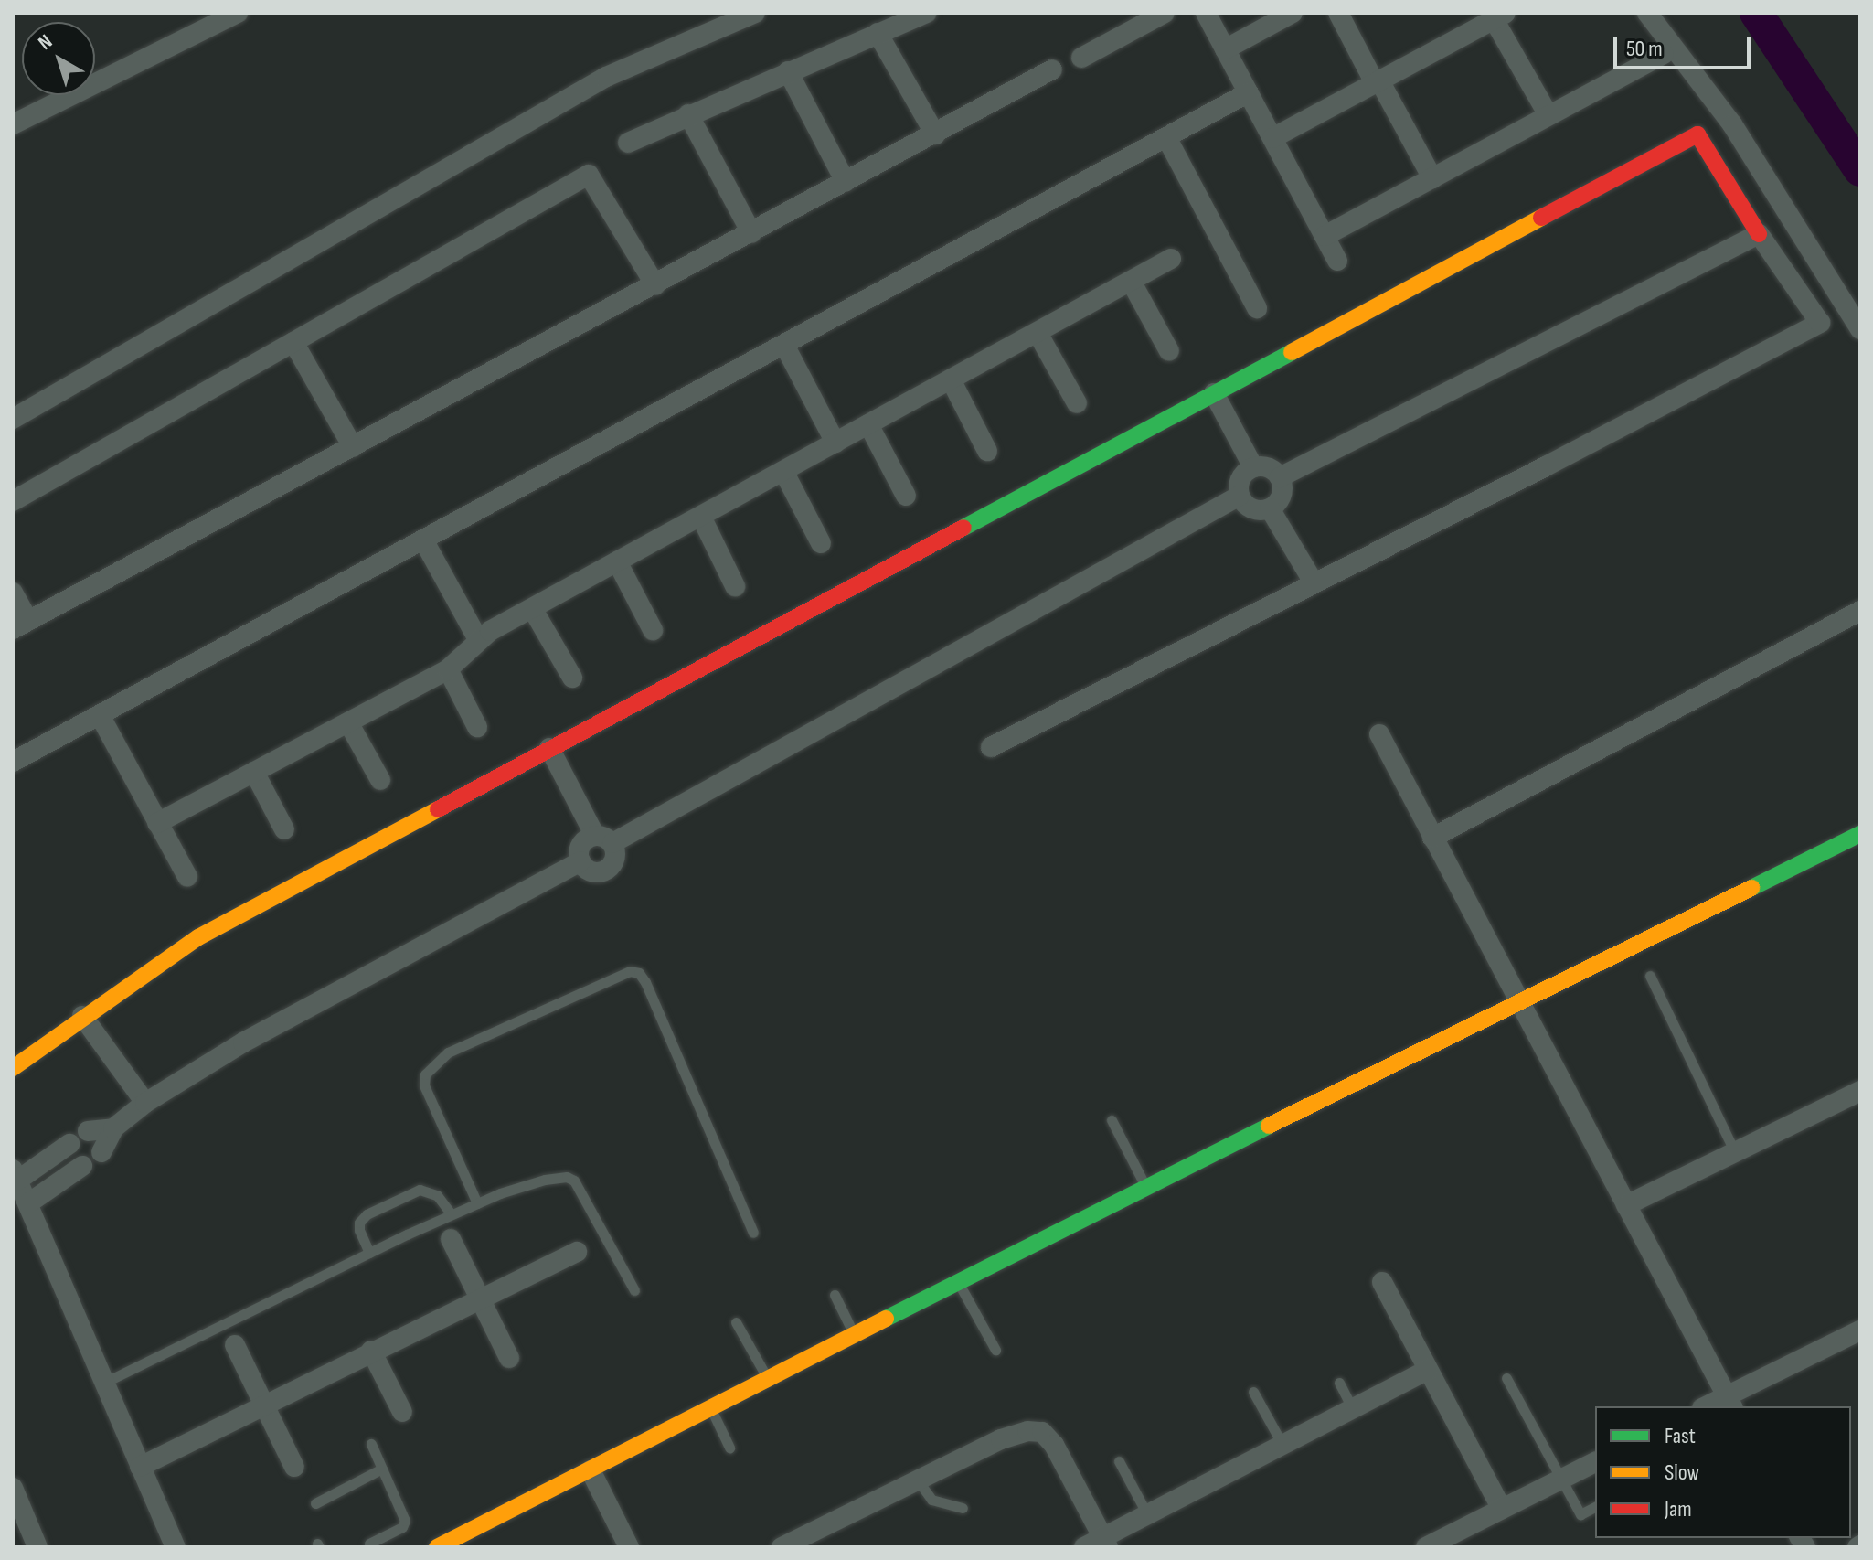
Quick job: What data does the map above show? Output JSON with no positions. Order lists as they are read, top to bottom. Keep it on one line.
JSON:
{"legend":["Fast","Slow","Jam"],"scale_bar":"50 m","north":"top left"}
